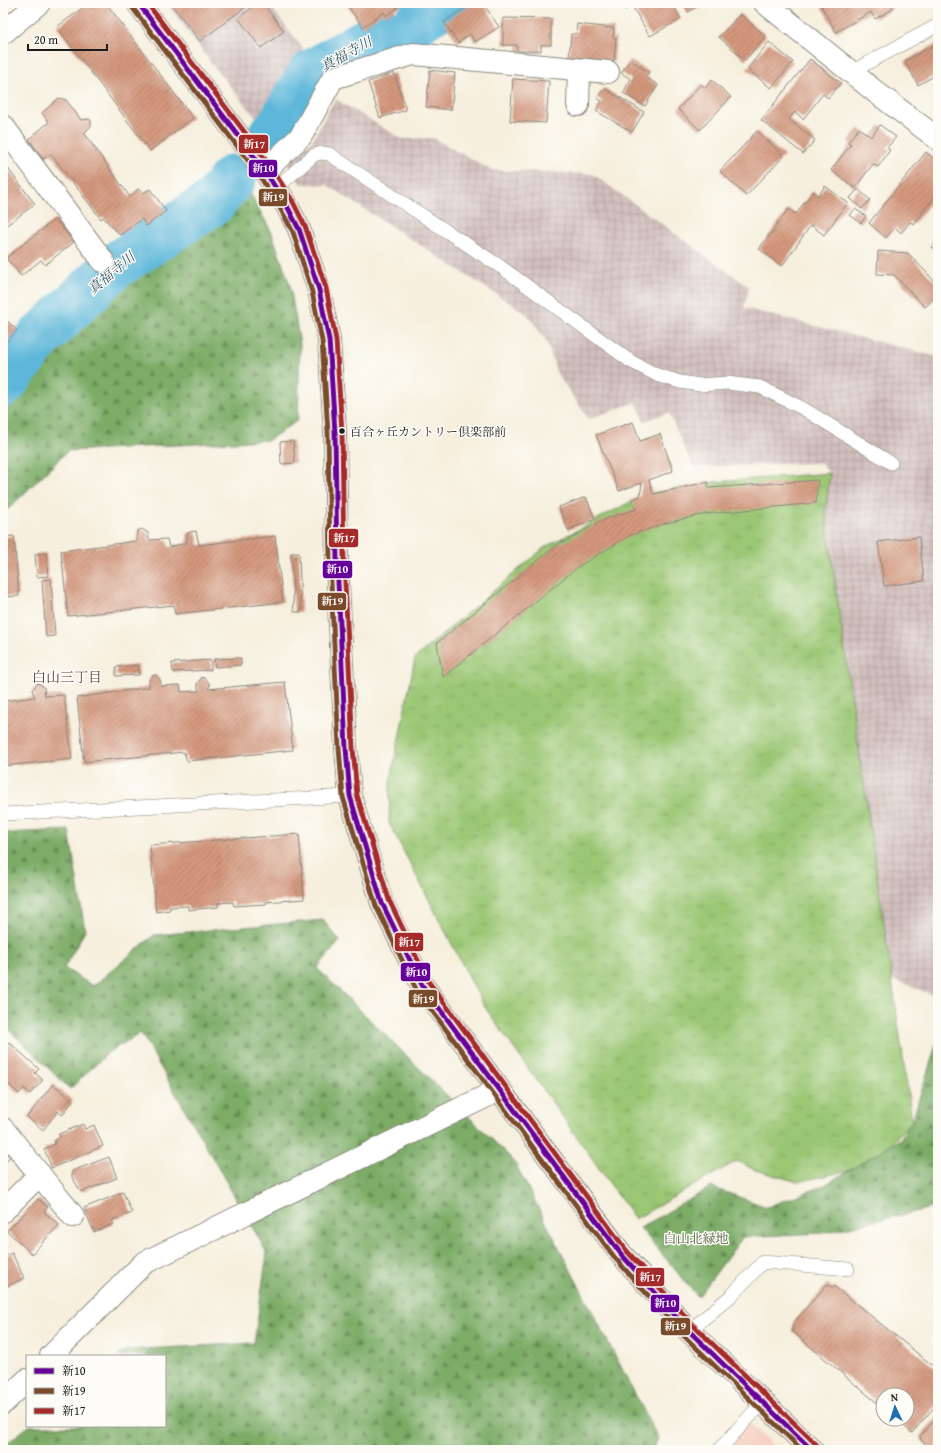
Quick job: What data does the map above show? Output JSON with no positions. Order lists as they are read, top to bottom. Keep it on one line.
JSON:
{"districts":["白山三丁目"],"water":["真福寺川"],"parks":["白山北緑地"],"places":["百合ヶ丘カントリー倶楽部前"],"lines":["transit line 新10","transit line 新17","transit line 新19"],"legend":["新10","新19","新17"],"scale_bar":"20 m","north":"top"}
